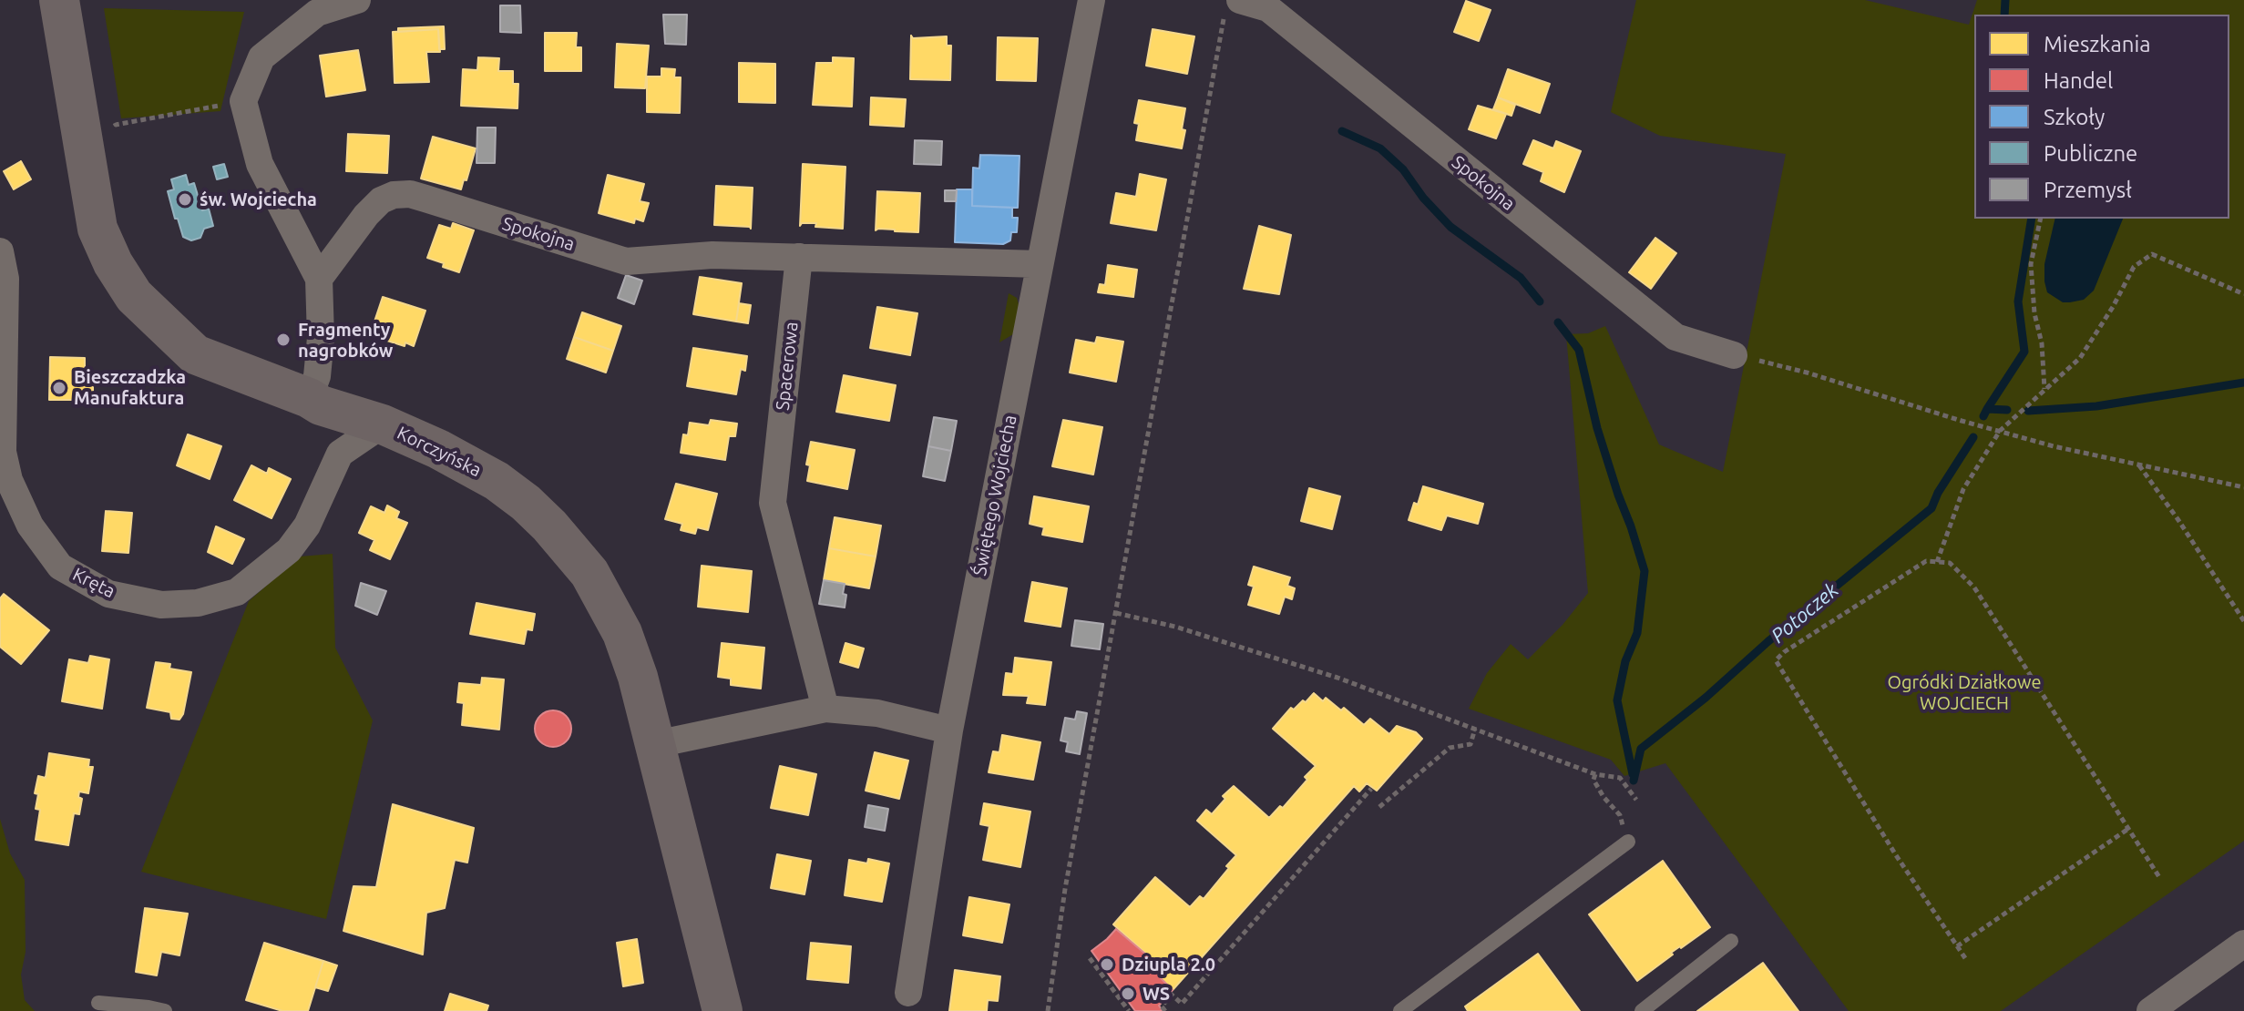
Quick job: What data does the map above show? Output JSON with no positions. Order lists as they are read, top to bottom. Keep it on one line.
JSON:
{"streets":{"main road":["Korczyńska"],"street":["Spokojna","Spacerowa","Świętego Wojciecha","Kręta"]},"crossings":[["Spokojna","Spacerowa"]],"water":["Potoczek"],"parks":["Ogródki Działkowe WOJCIECH"],"places":["św. Wojciecha","Fragmenty nagrobków","Bieszczadzka Manufaktura","Dziupla 2.0","WS"],"legend":["Mieszkania","Handel","Szkoły","Publiczne","Przemysł"]}
